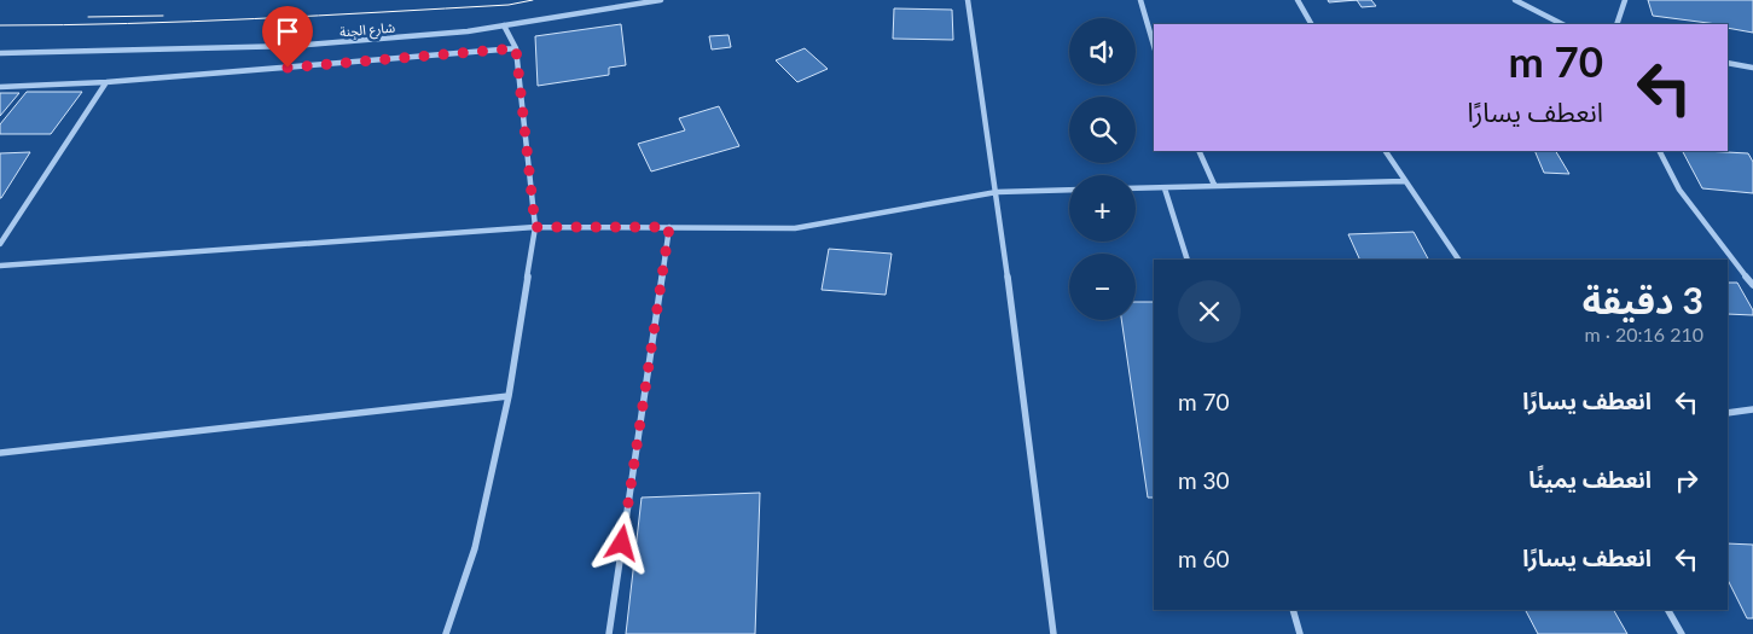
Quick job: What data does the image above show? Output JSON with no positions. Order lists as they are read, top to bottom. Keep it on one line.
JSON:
{"streets":{"street":["شارع الجنة"]},"page":{"map_buttons":["+","−"],"turn":["70 m","انعطف يسارًا"],"heading":["3 دقيقة","210 m · 20:16"],"list":[{"name":"انعطف يسارًا","value":"70 m"},{"name":"انعطف يمينًا","value":"30 m"},{"name":"انعطف يسارًا","value":"60 m"}]}}
